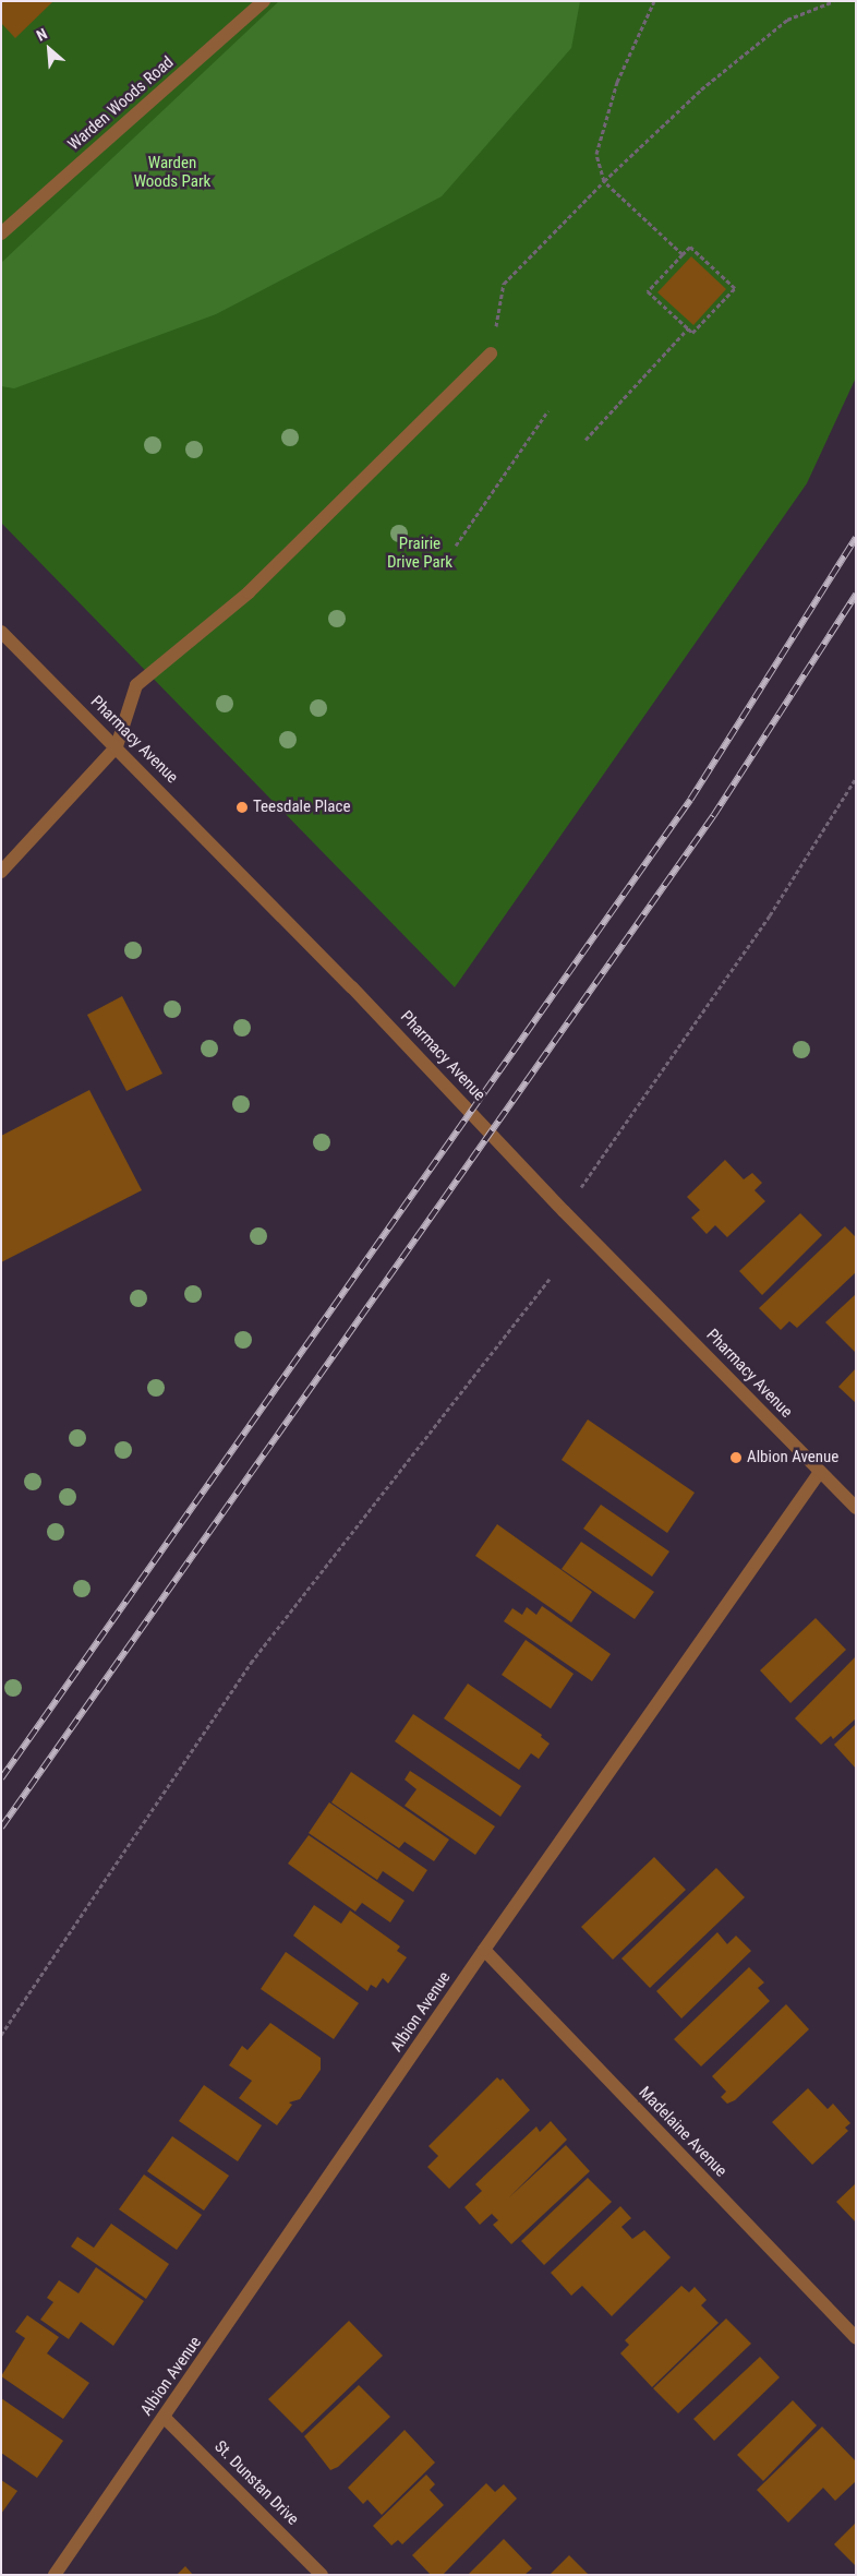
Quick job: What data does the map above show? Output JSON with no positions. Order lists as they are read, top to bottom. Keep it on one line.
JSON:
{"streets":{"street":["Warden Woods Road","Pharmacy Avenue","Albion Avenue","Madelaine Avenue","St. Dunstan Drive"]},"crossings":[["Pharmacy Avenue","Albion Avenue"],["Albion Avenue","Madelaine Avenue"],["Albion Avenue","St. Dunstan Drive"]],"parks":["Warden Woods Park","Prairie Drive Park"],"places":["Teesdale Place","Albion Avenue"],"north":"top left"}
